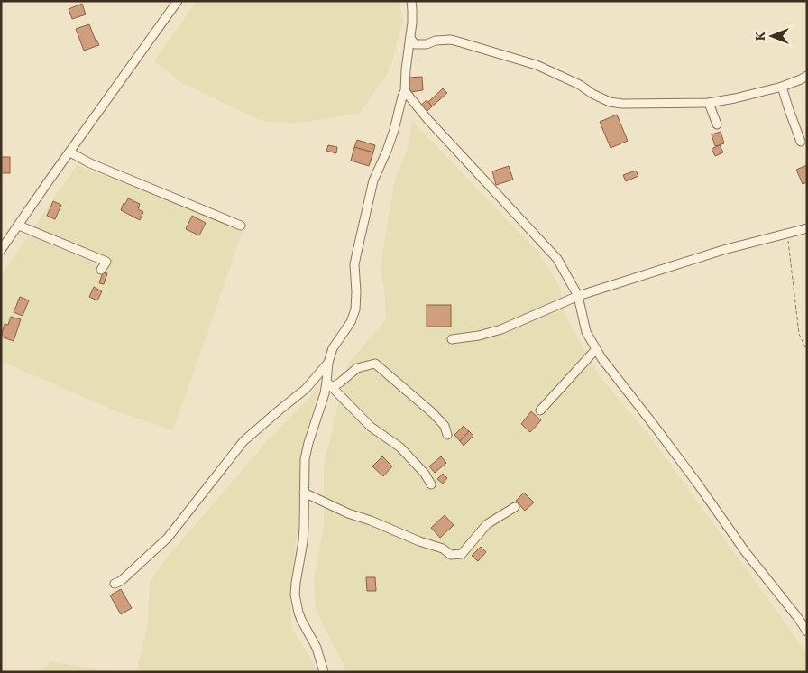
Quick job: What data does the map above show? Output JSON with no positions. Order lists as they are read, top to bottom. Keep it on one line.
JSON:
{"north":"left"}
